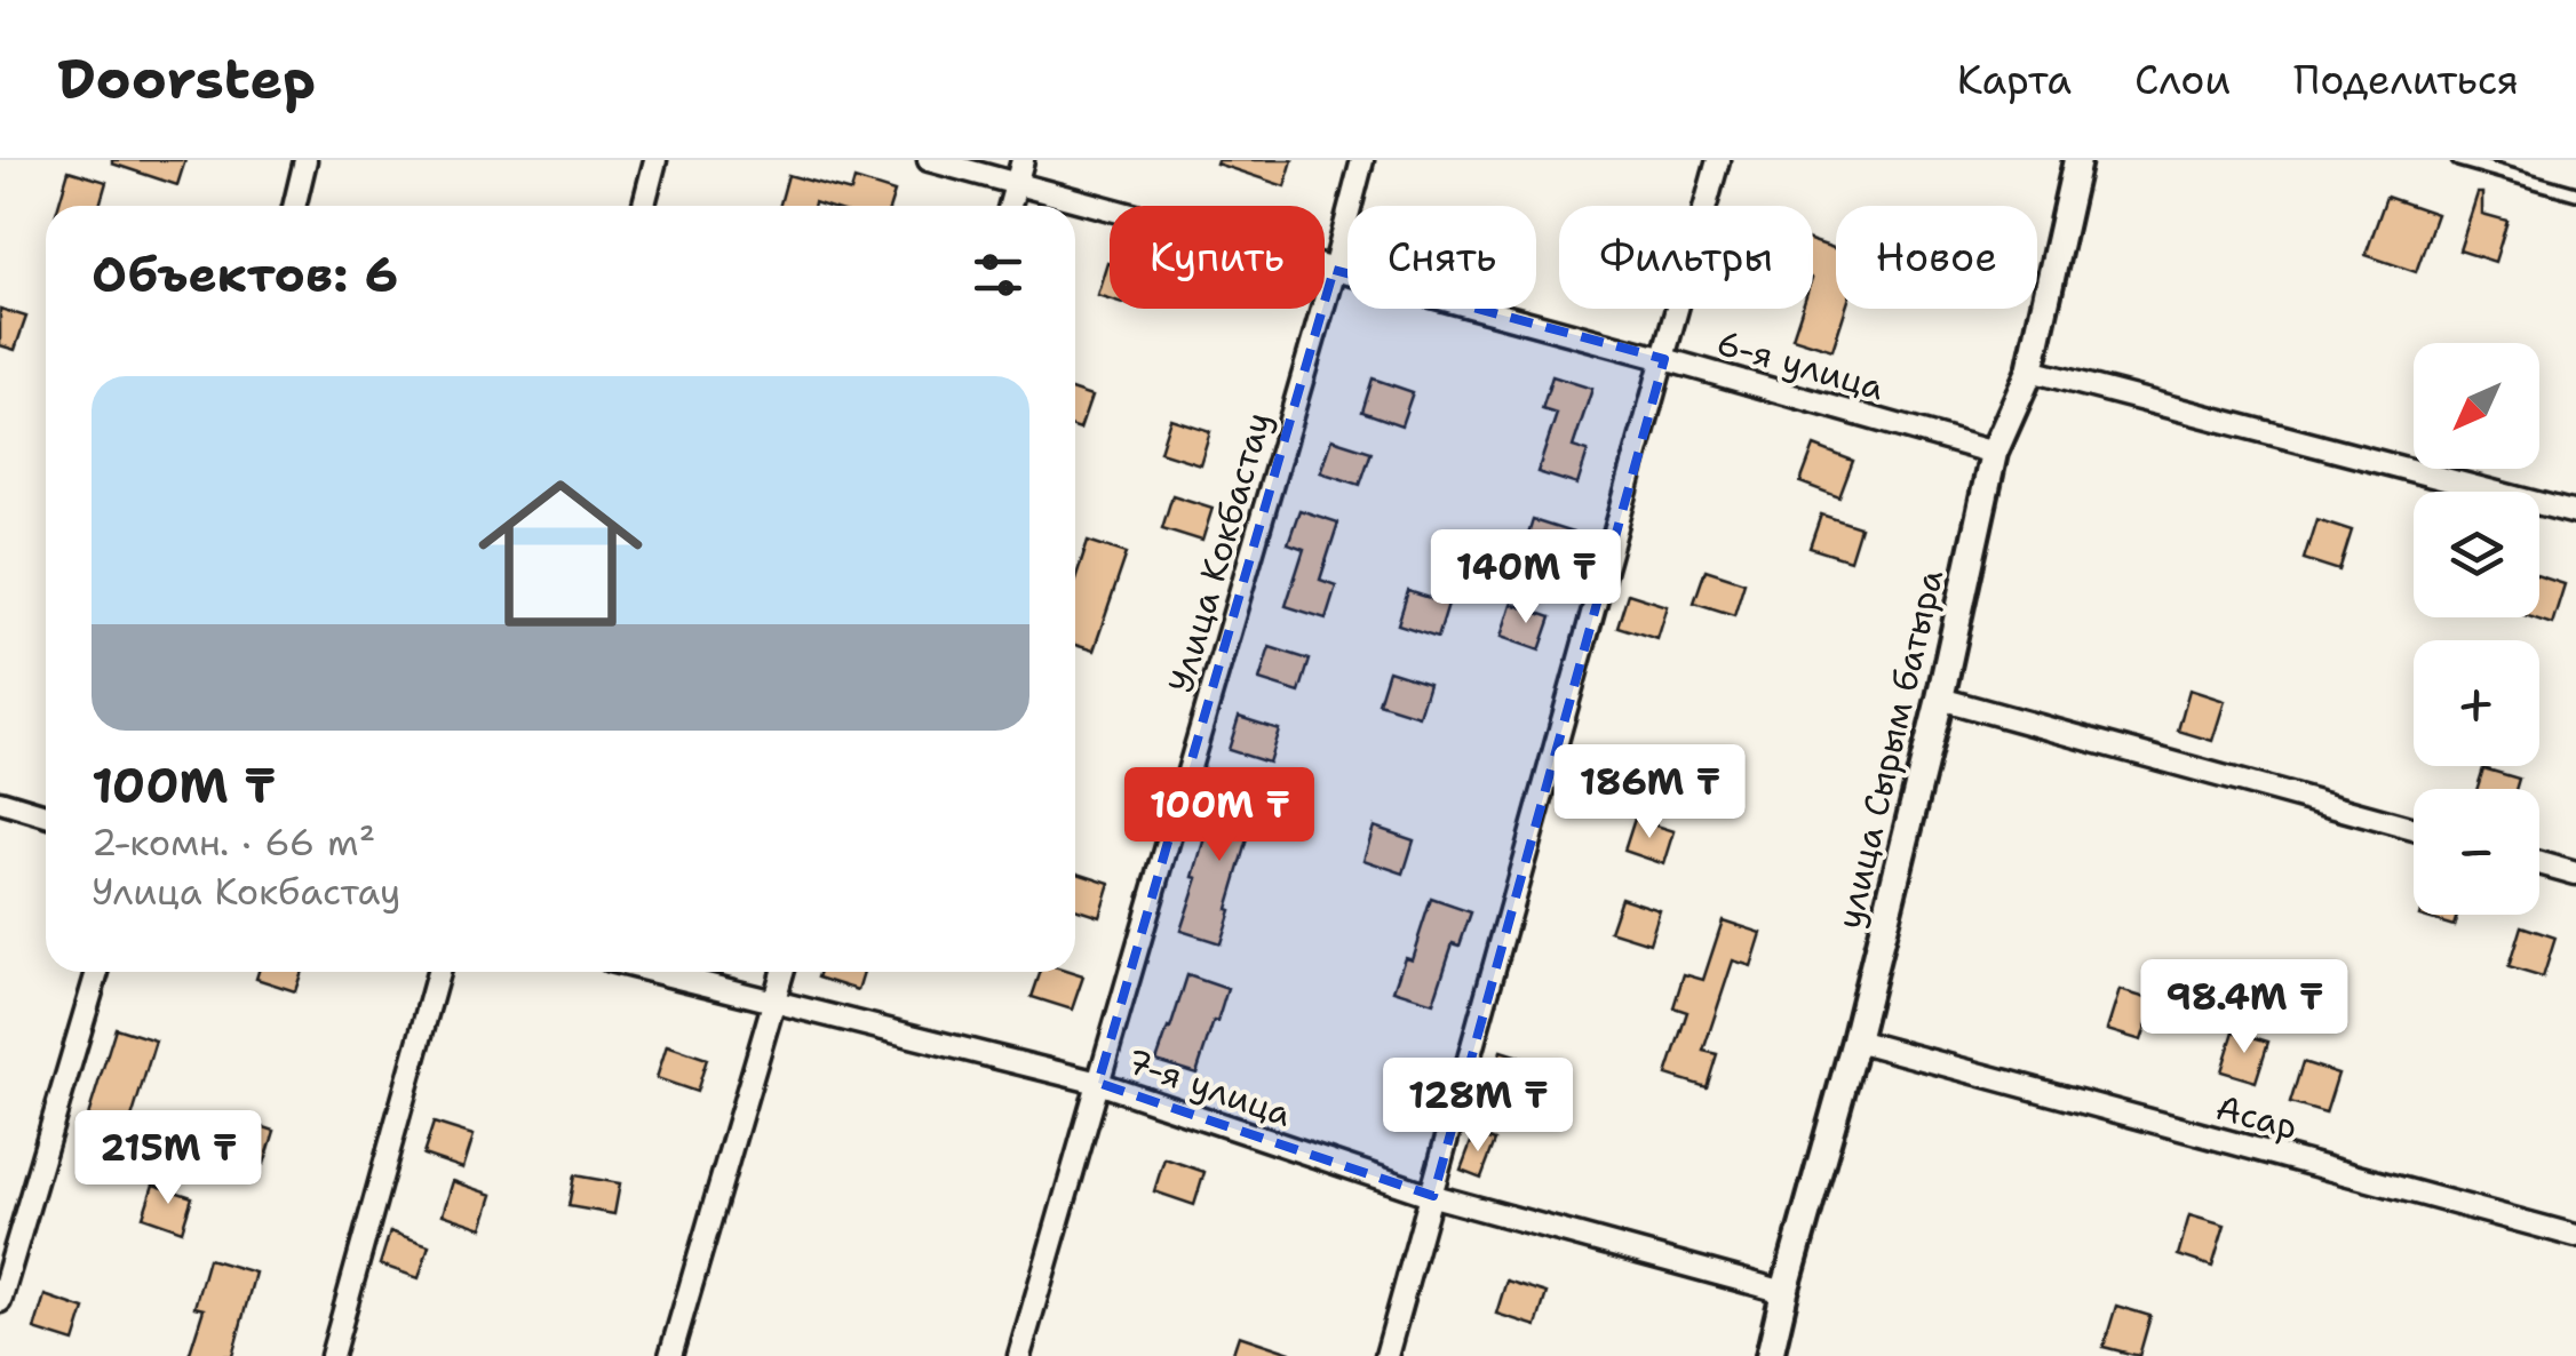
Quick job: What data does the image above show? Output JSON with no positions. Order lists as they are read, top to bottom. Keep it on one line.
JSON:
{"streets":{"street":["6-я улица","Улица Кокбастау","улица Сырым батыра","7-я улица","Асар"]},"crossings":[["6-я улица","Улица Кокбастау"],["6-я улица","улица Сырым батыра"],["Улица Кокбастау","7-я улица"],["улица Сырым батыра","7-я улица"],["улица Сырым батыра","Асар"]],"north":"bottom left","page":{"header":"Doorstep","nav":["Карта","Слои","Поделиться"],"chip":["Купить","Снять","Фильтры","Новое"],"heading":"Объектов: 6","map_buttons":["+","−"],"list":[{"name":"100M ₸","note":"2-комн. · 66 m² · Улица Кокбастау"}],"price":["140M ₸","186M ₸","100M ₸","98.4M ₸","128M ₸","215M ₸"]}}
